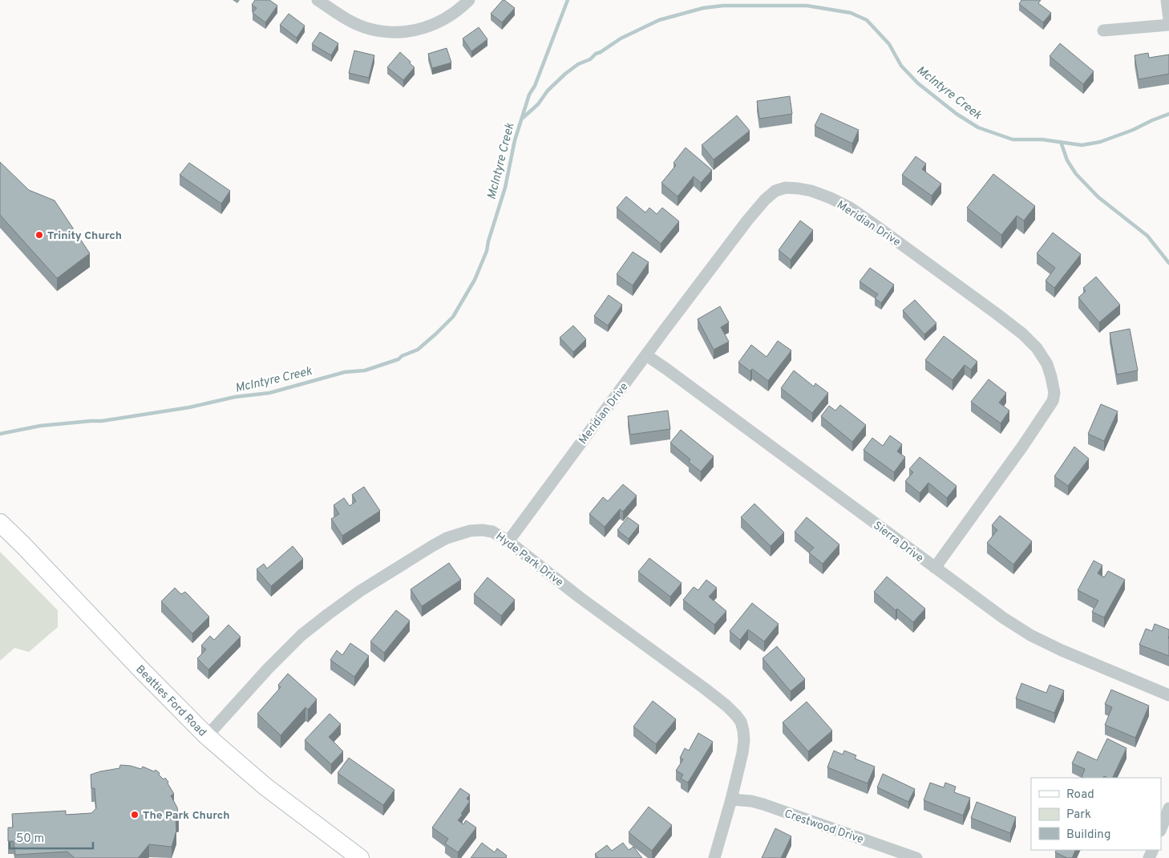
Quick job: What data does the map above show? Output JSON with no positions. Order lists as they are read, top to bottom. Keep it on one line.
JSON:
{"streets":{"main road":["Beatties Ford Road"],"street":["Meridian Drive","Sierra Drive","Hyde Park Drive","Crestwood Drive"]},"crossings":[["Meridian Drive","Sierra Drive"],["Meridian Drive","Hyde Park Drive"],["Hyde Park Drive","Beatties Ford Road"],["Hyde Park Drive","Crestwood Drive"]],"water":["McIntyre Creek"],"places":["Trinity Church","The Park Church"],"legend":["Road","Park","Building"],"scale_bar":"50 m"}
